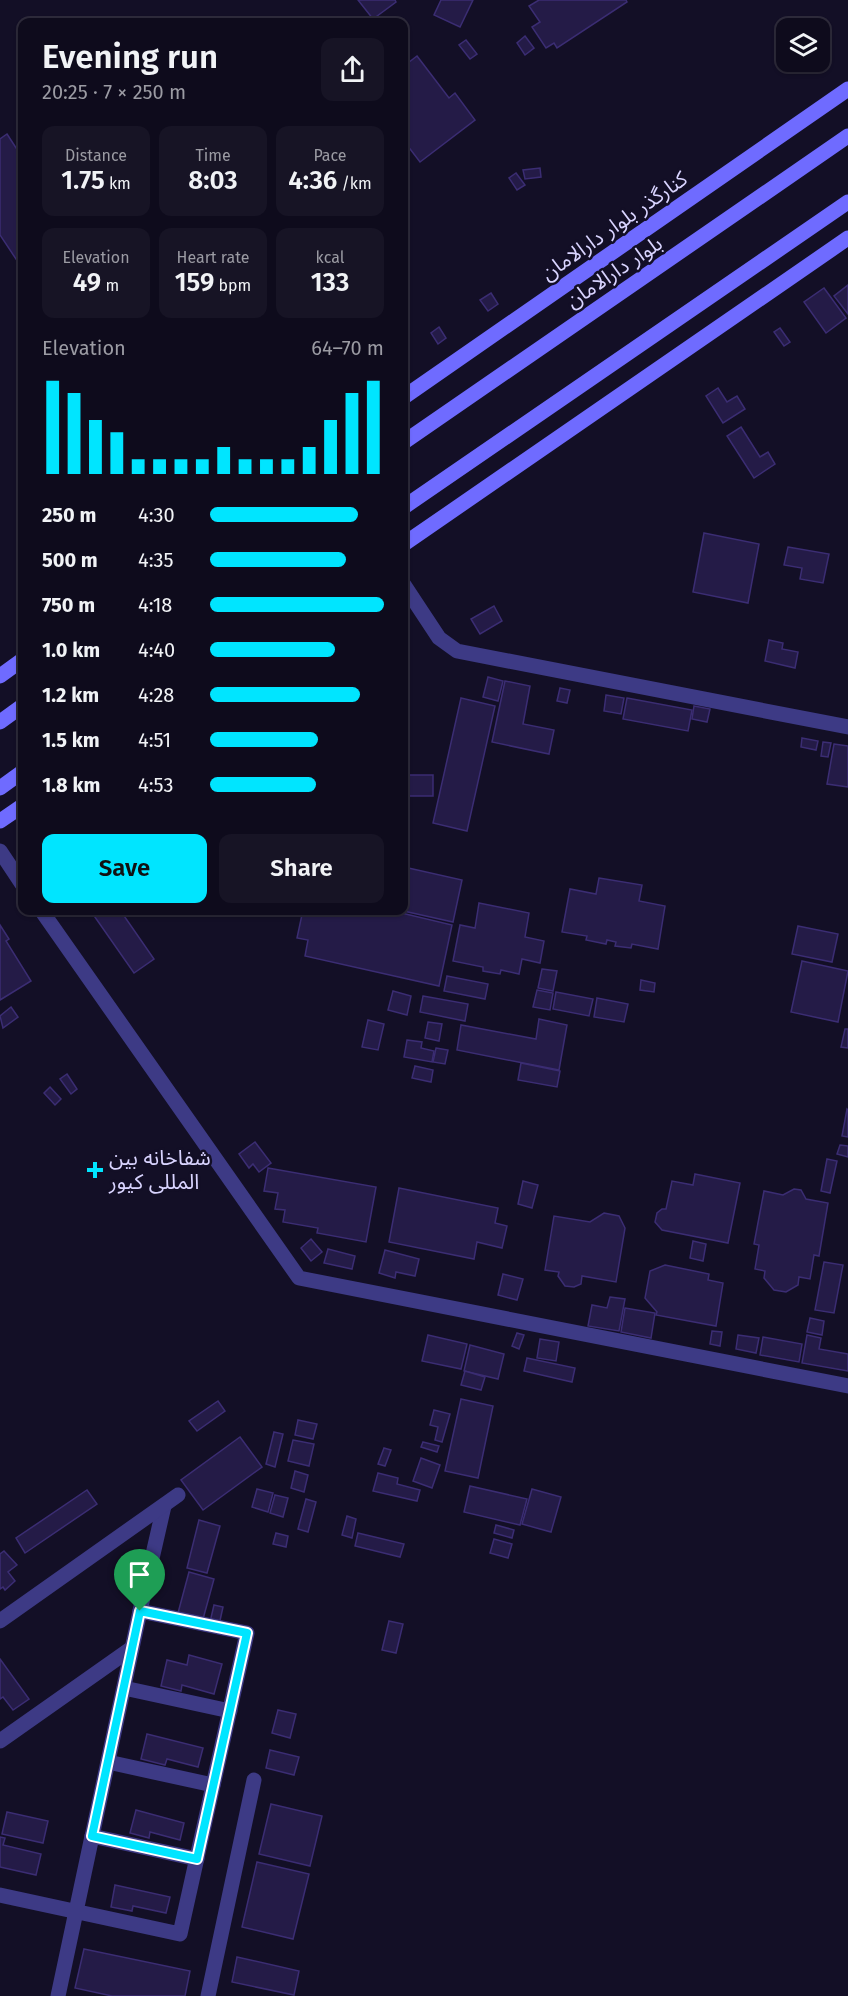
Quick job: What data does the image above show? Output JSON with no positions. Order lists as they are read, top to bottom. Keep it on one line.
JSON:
{"streets":{"street":["کنارگذر بلوار دارالامان","بلوار دارالامان"]},"places":{"health":["شفاخانه بین المللی کیور"]},"page":{"heading":["Evening run","20:25 · 7 × 250 m"],"stats":[["Distance","1.75 km"],["Time","8:03"],["Pace","4:36 /km"],["Elevation","49 m"],["Heart rate","159 bpm"],["kcal","133"]],"chart":["Elevation","64–70 m"],"list":[{"name":"250 m","note":"4:30"},{"name":"500 m","note":"4:35"},{"name":"750 m","note":"4:18"},{"name":"1.0 km","note":"4:40"},{"name":"1.2 km","note":"4:28"},{"name":"1.5 km","note":"4:51"},{"name":"1.8 km","note":"4:53"}],"buttons":["Save","Share"]}}
